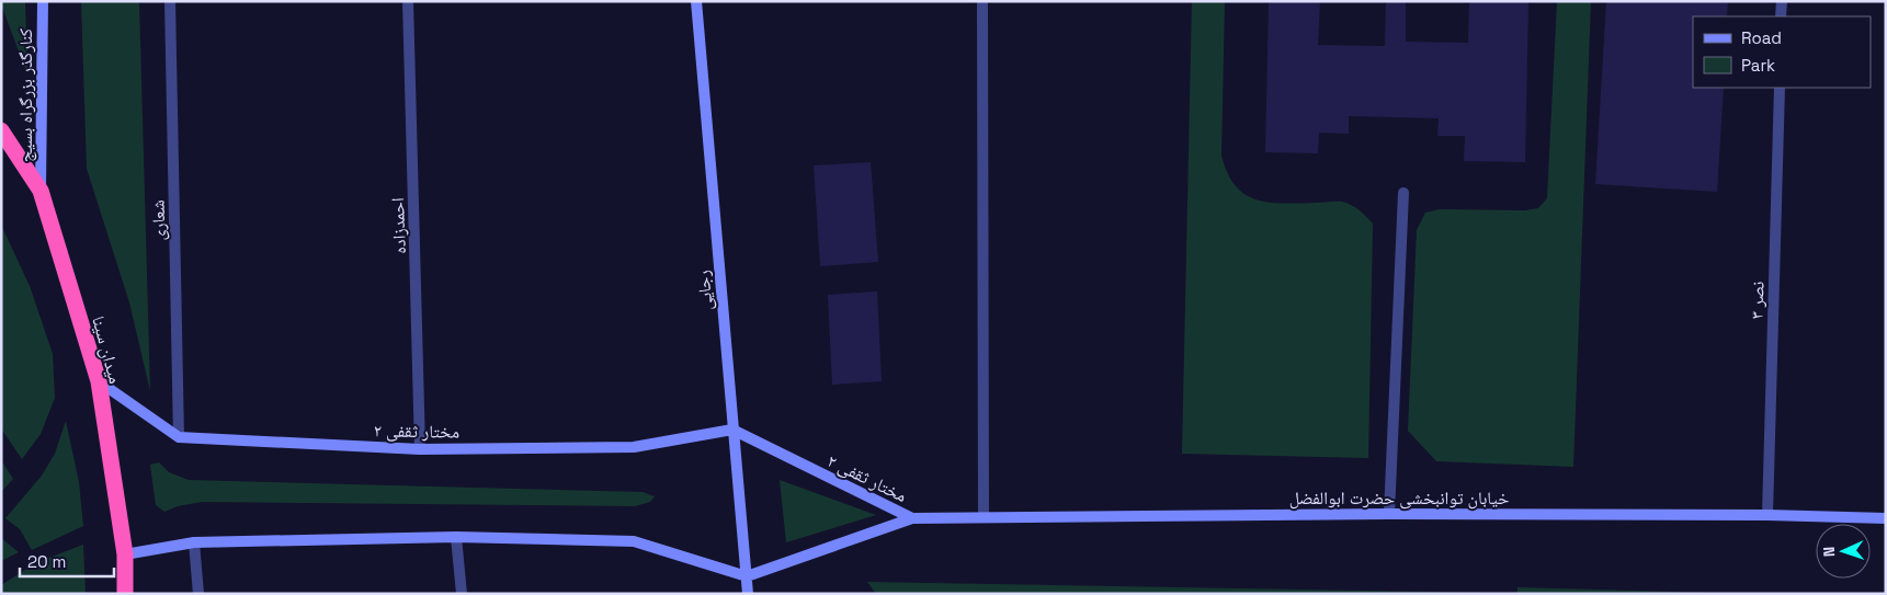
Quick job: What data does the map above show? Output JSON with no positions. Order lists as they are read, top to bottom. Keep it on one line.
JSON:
{"streets":{"highway":["میدان سینا"],"street":["کنارگذر بزرگراه بسیج","شعاری","احمدزاده","رجایی","نصر ۳","مختار ثقفی ۲","خیابان توانبخشی حضرت ابوالفضل"]},"crossings":[["کنارگذر بزرگراه بسیج","میدان سینا"],["شعاری","مختار ثقفی ۲"],["احمدزاده","مختار ثقفی ۲"],["رجایی","مختار ثقفی ۲"],["نصر ۳","خیابان توانبخشی حضرت ابوالفضل"],["مختار ثقفی ۲","خیابان توانبخشی حضرت ابوالفضل"]],"legend":["Road","Park"],"scale_bar":"20 m","north":"left"}
